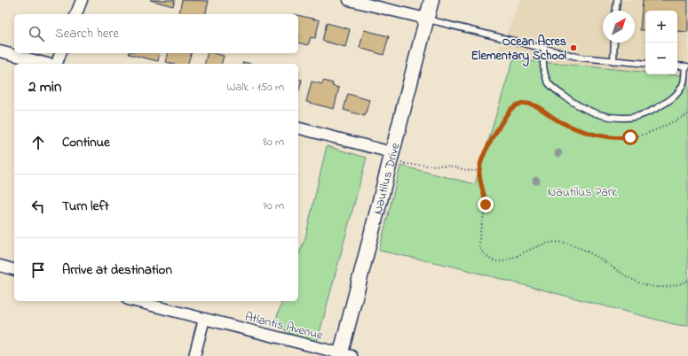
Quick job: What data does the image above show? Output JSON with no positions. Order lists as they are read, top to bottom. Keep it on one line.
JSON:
{"streets":{"street":["Nautilus Drive","Atlantis Avenue"]},"crossings":[["Nautilus Drive","Atlantis Avenue"]],"parks":["Nautilus Park"],"places":["Ocean Acres Elementary School"],"north":"top right","page":{"map_buttons":["+","−"],"search":"Search here","heading":["2 min","Walk · 150 m"],"list":[["Continue","80 m"],["Turn left","70 m"],"Arrive at destination"]}}
